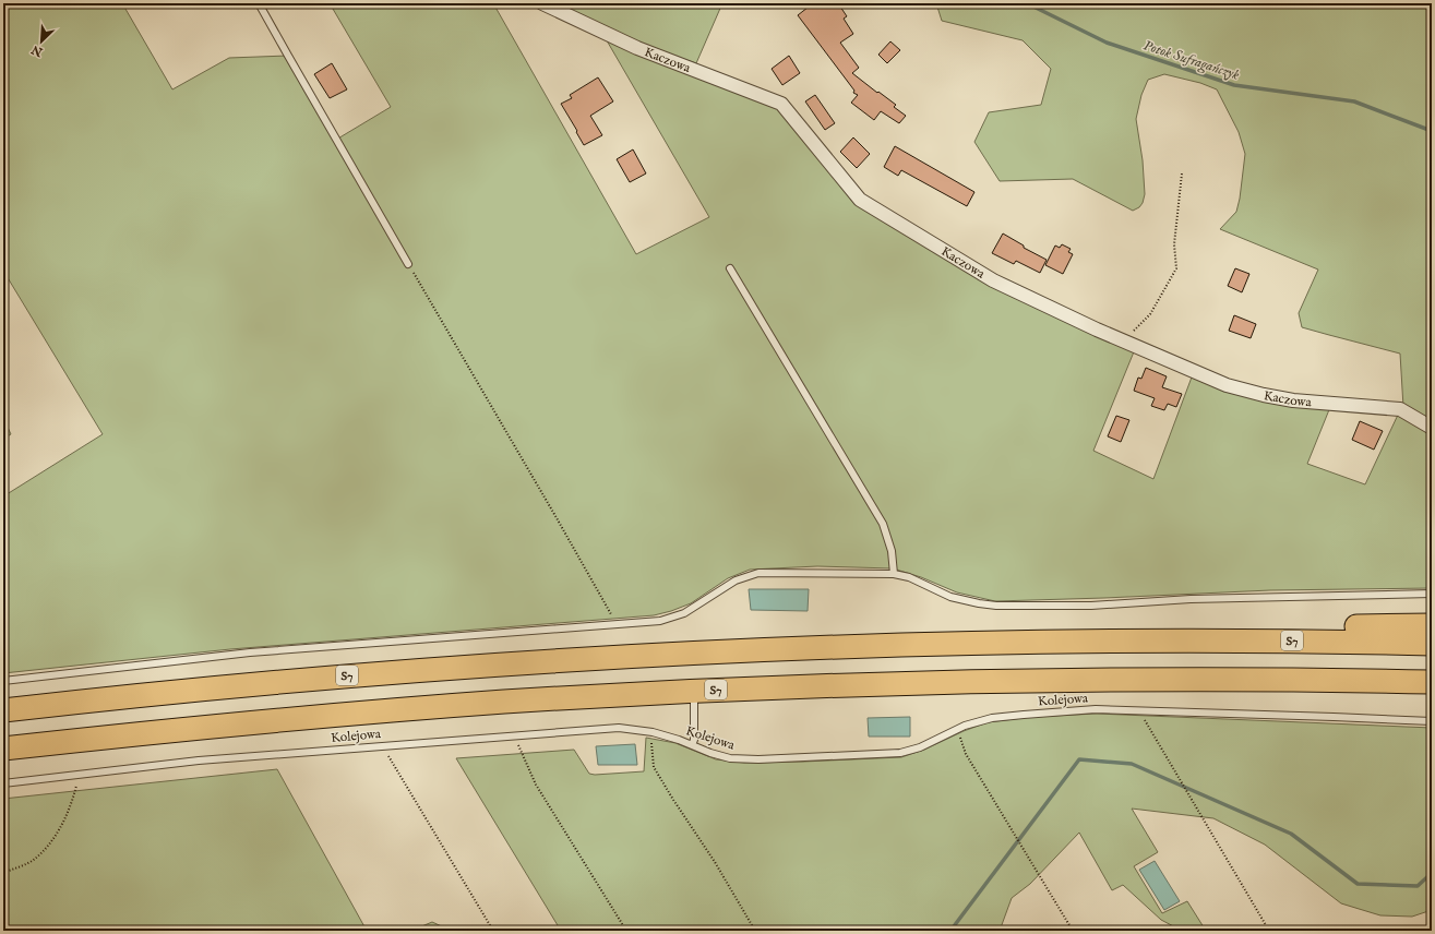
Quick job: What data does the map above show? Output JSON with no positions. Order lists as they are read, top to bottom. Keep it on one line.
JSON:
{"streets":{"highway":["S7"],"street":["Kaczowa"],"lane":["Kolejowa"]},"water":["Potok Sufragańczyk"],"north":"bottom left"}
